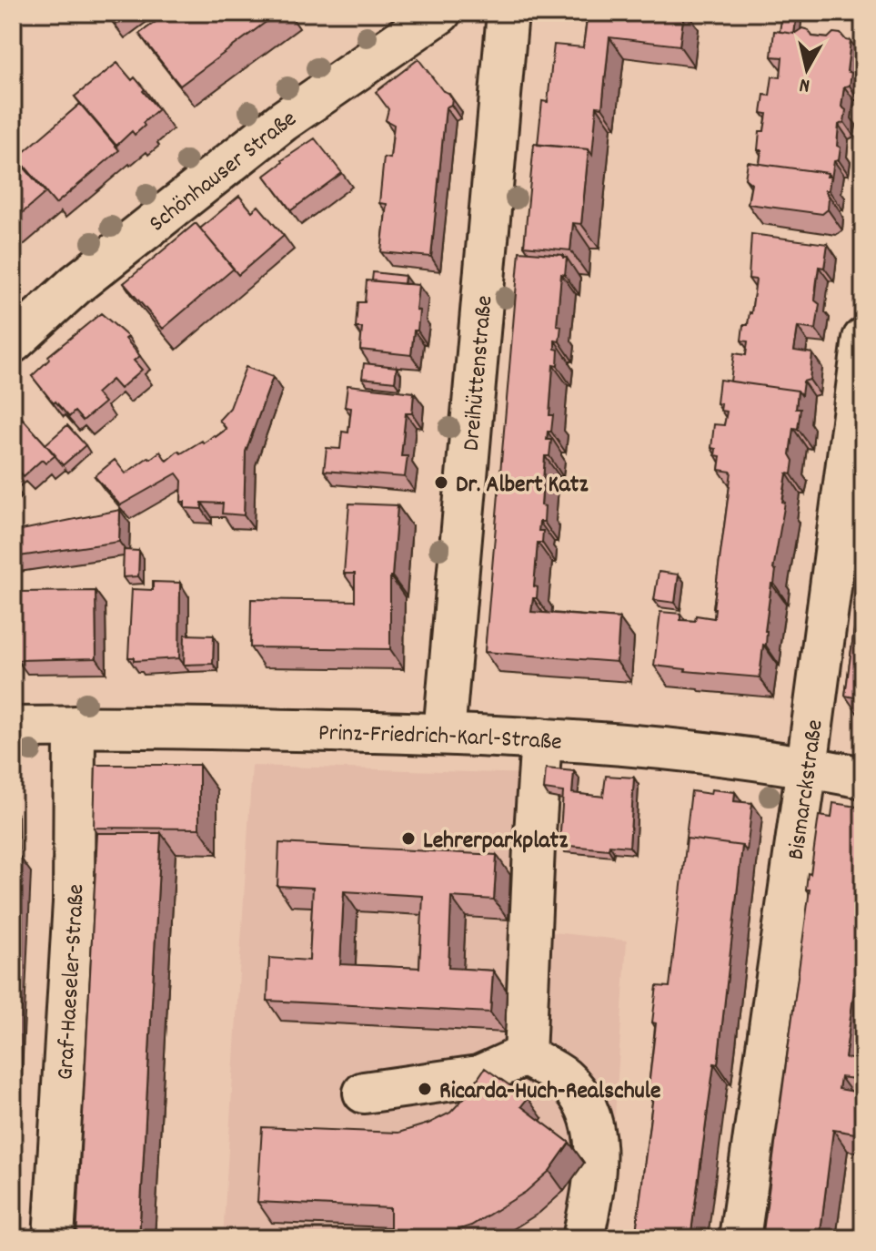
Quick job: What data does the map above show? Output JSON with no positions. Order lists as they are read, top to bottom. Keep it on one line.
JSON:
{"streets":{"street":["Schönhauser Straße","Dreihüttenstraße","Prinz-Friedrich-Karl-Straße","Bismarckstraße","Graf-Haeseler-Straße"]},"crossings":[["Dreihüttenstraße","Prinz-Friedrich-Karl-Straße"],["Prinz-Friedrich-Karl-Straße","Bismarckstraße"],["Prinz-Friedrich-Karl-Straße","Graf-Haeseler-Straße"]],"places":["Dr. Albert Katz","Lehrerparkplatz","Ricarda-Huch-Realschule"],"north":"bottom"}
